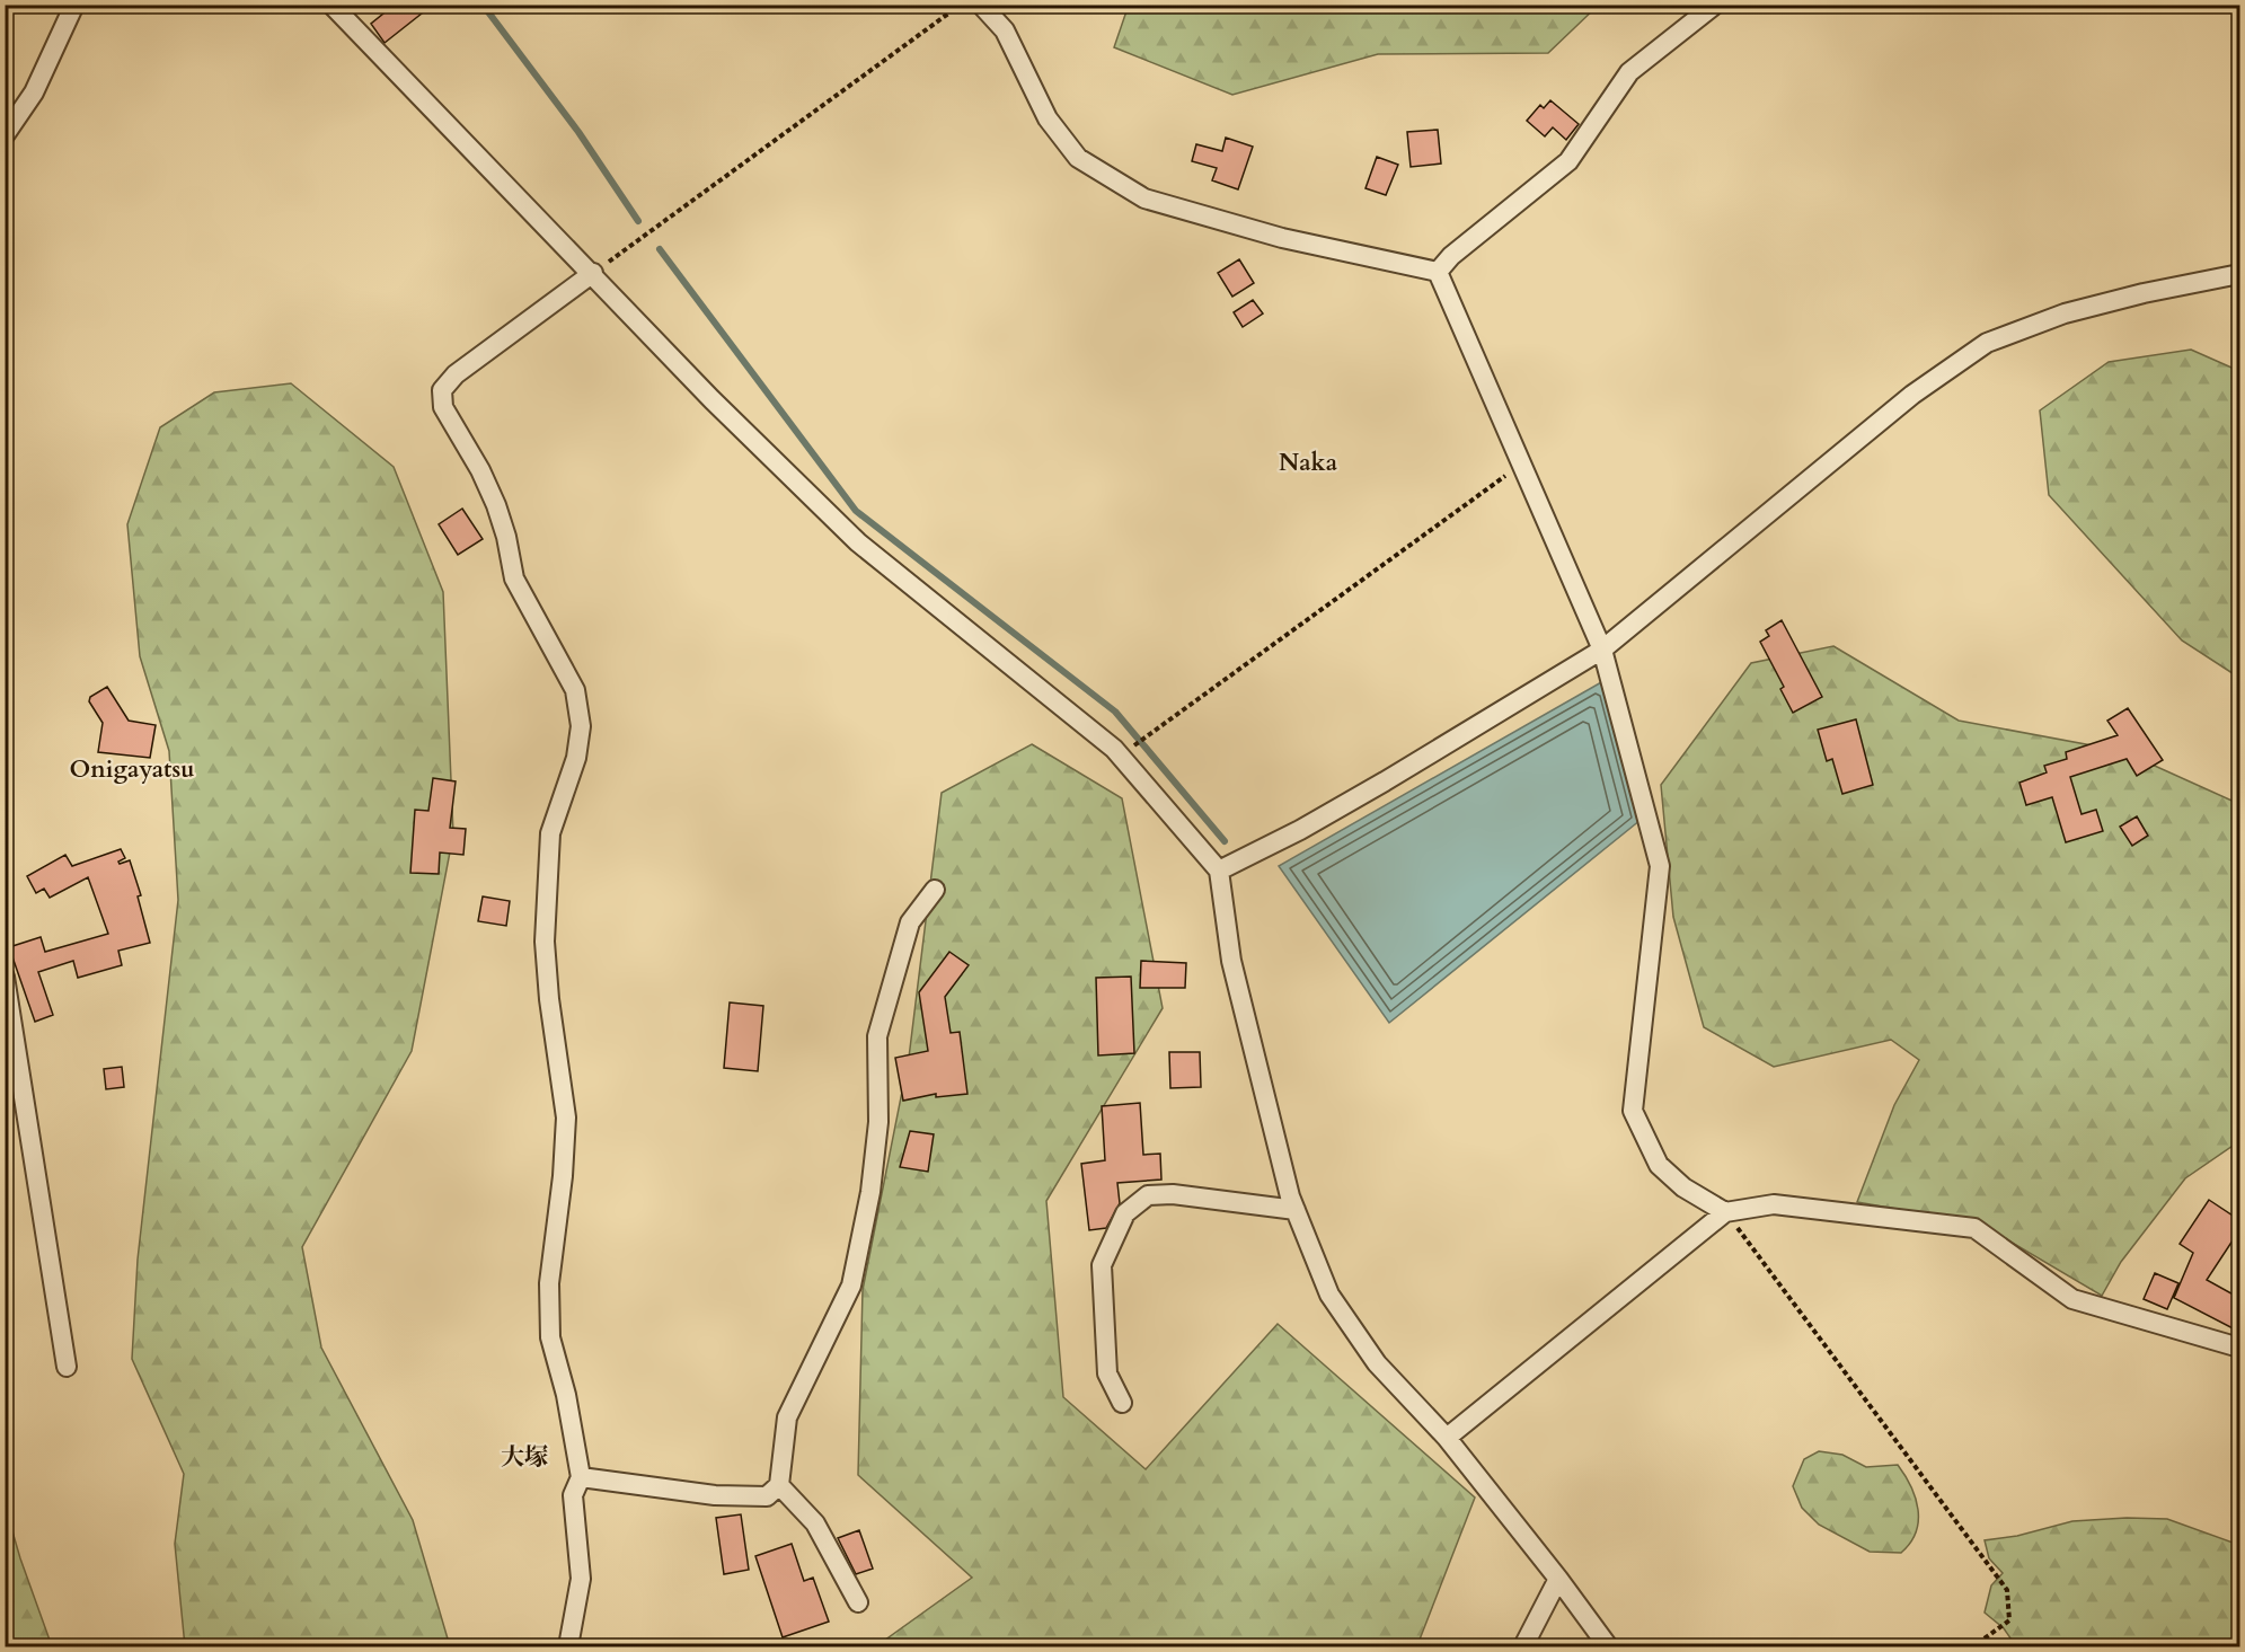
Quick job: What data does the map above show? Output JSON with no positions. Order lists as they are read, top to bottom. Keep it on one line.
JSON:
{"districts":["Naka","Onigayatsu","大塚"]}
